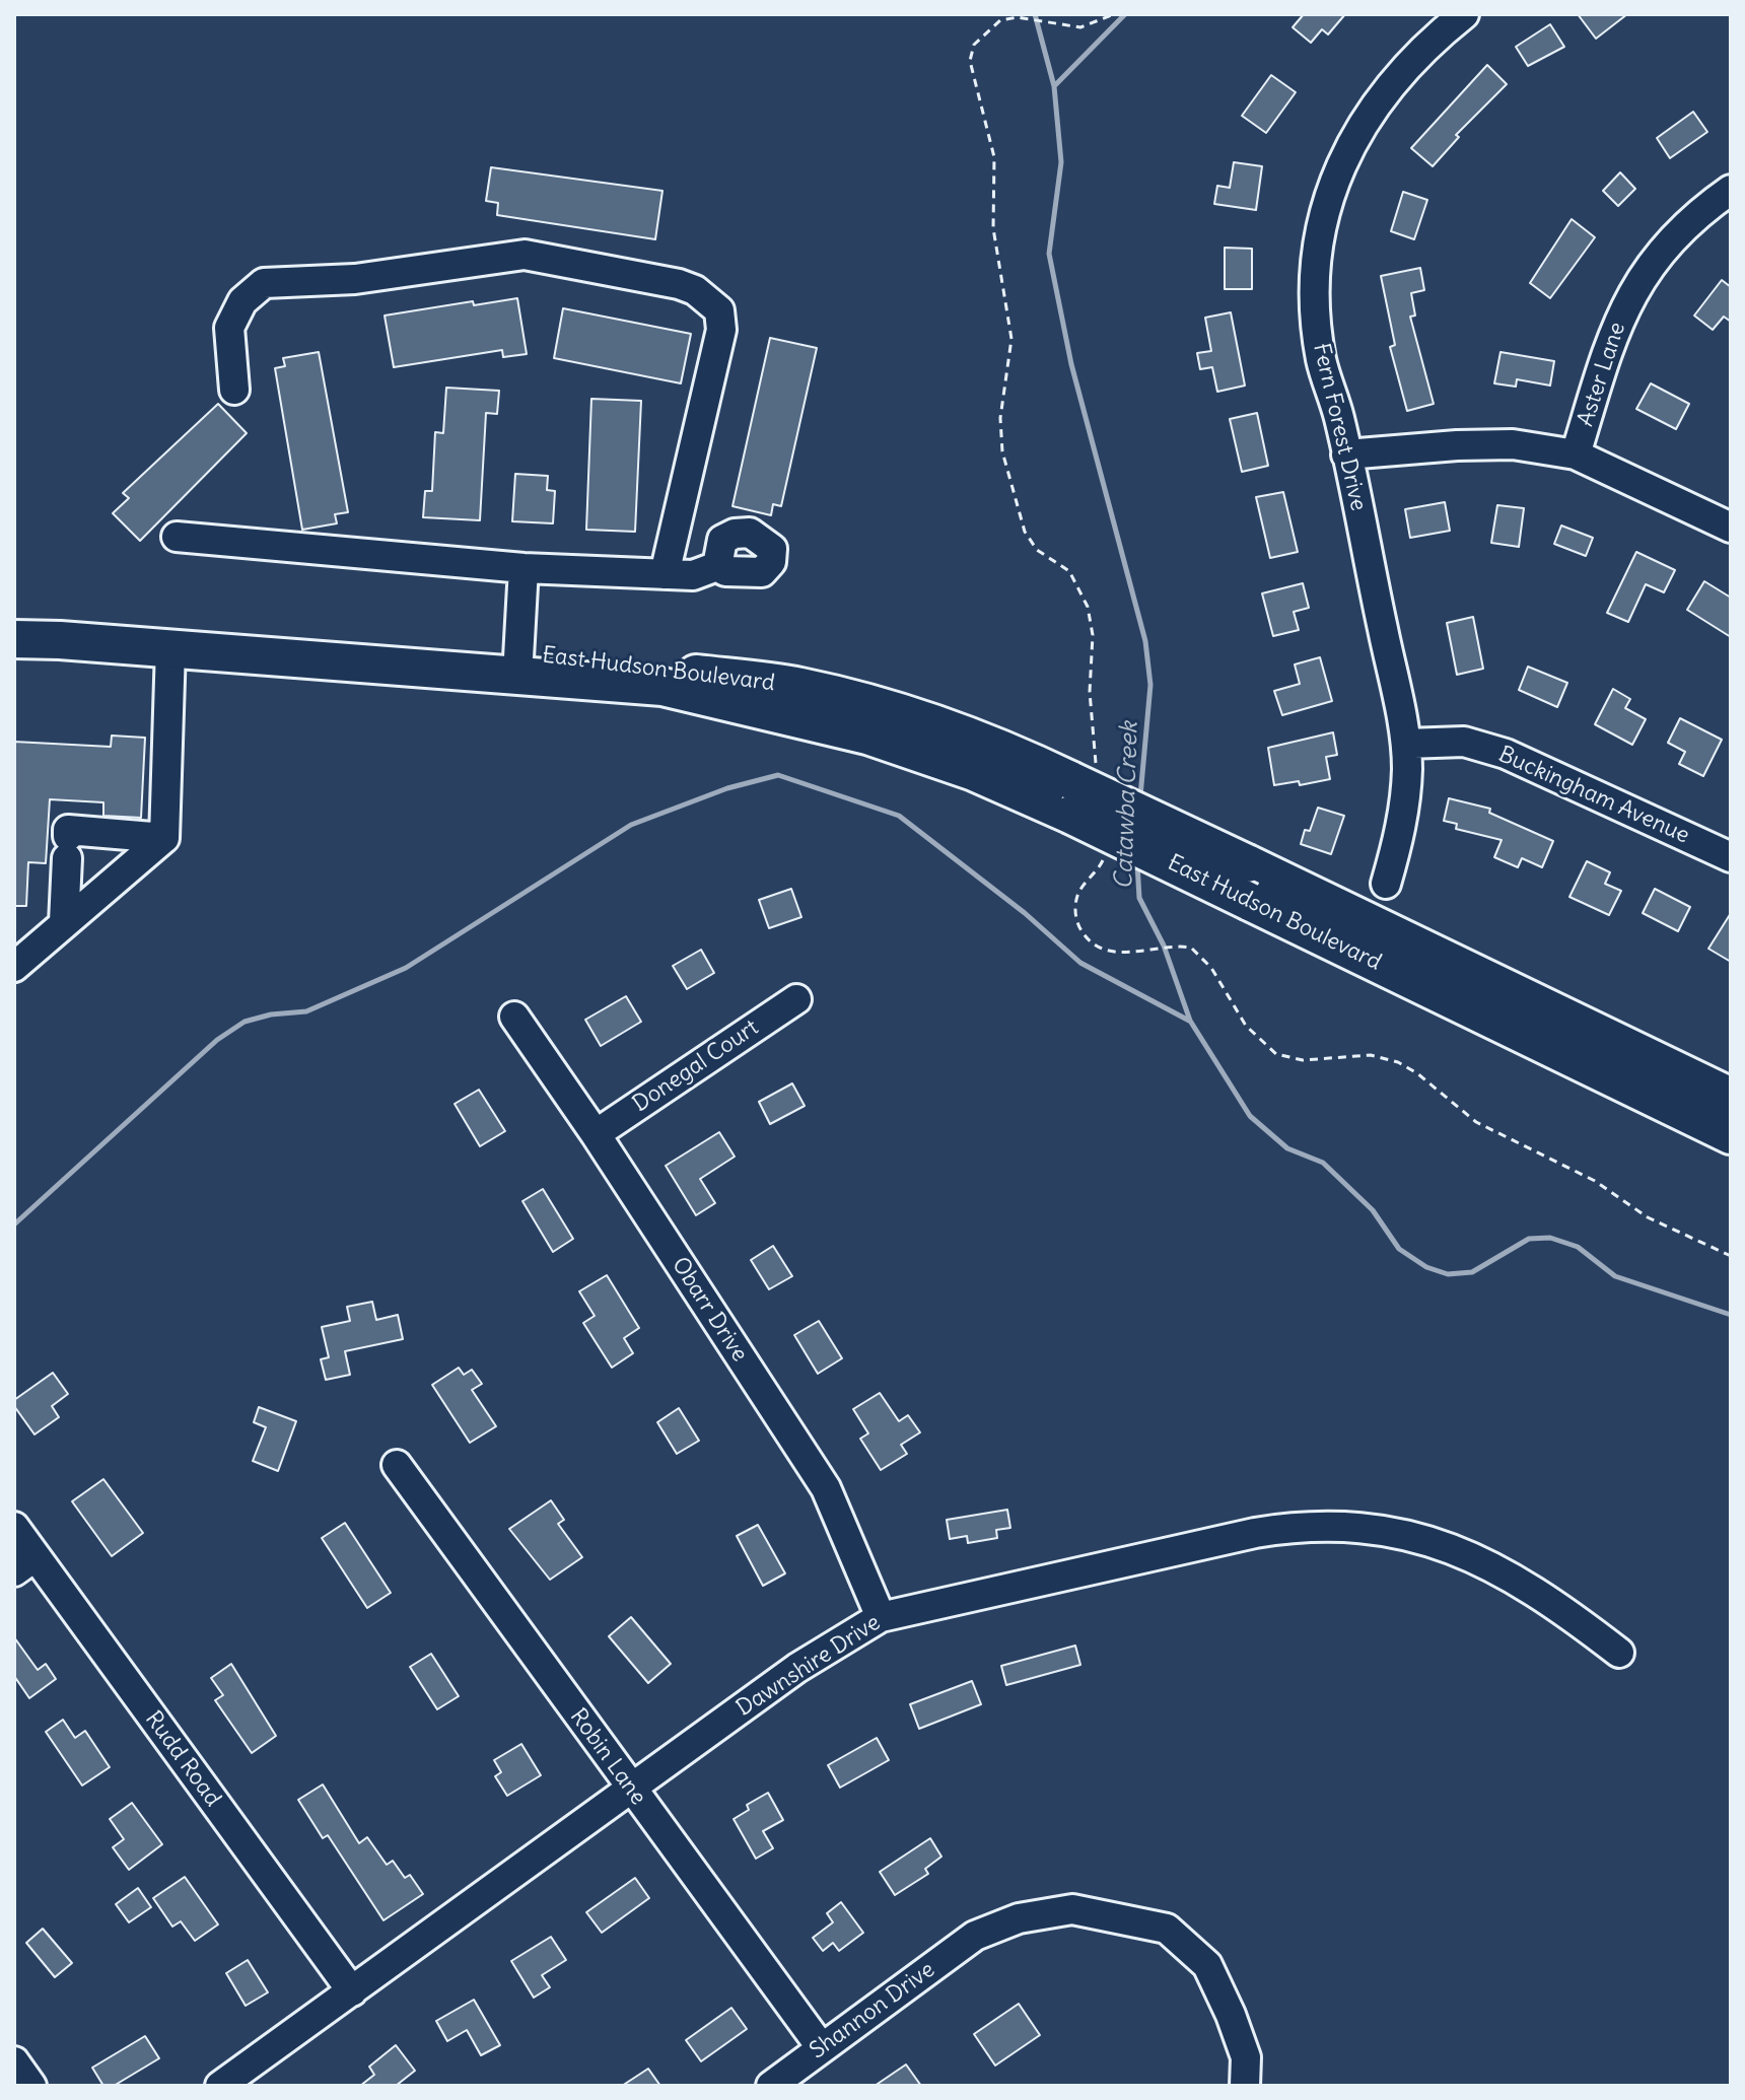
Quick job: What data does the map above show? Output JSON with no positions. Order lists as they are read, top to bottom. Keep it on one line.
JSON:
{"streets":{"main road":["East Hudson Boulevard"],"street":["Aster Lane","Fern Forest Drive","Buckingham Avenue","Donegal Court","Obarr Drive","Dawnshire Drive","Robin Lane","Rudd Road","Shannon Drive"]},"crossings":[["Fern Forest Drive","Buckingham Avenue"],["Donegal Court","Obarr Drive"],["Obarr Drive","Dawnshire Drive"],["Dawnshire Drive","Robin Lane"],["Dawnshire Drive","Rudd Road"],["Robin Lane","Shannon Drive"]],"water":["Catawba Creek"]}
